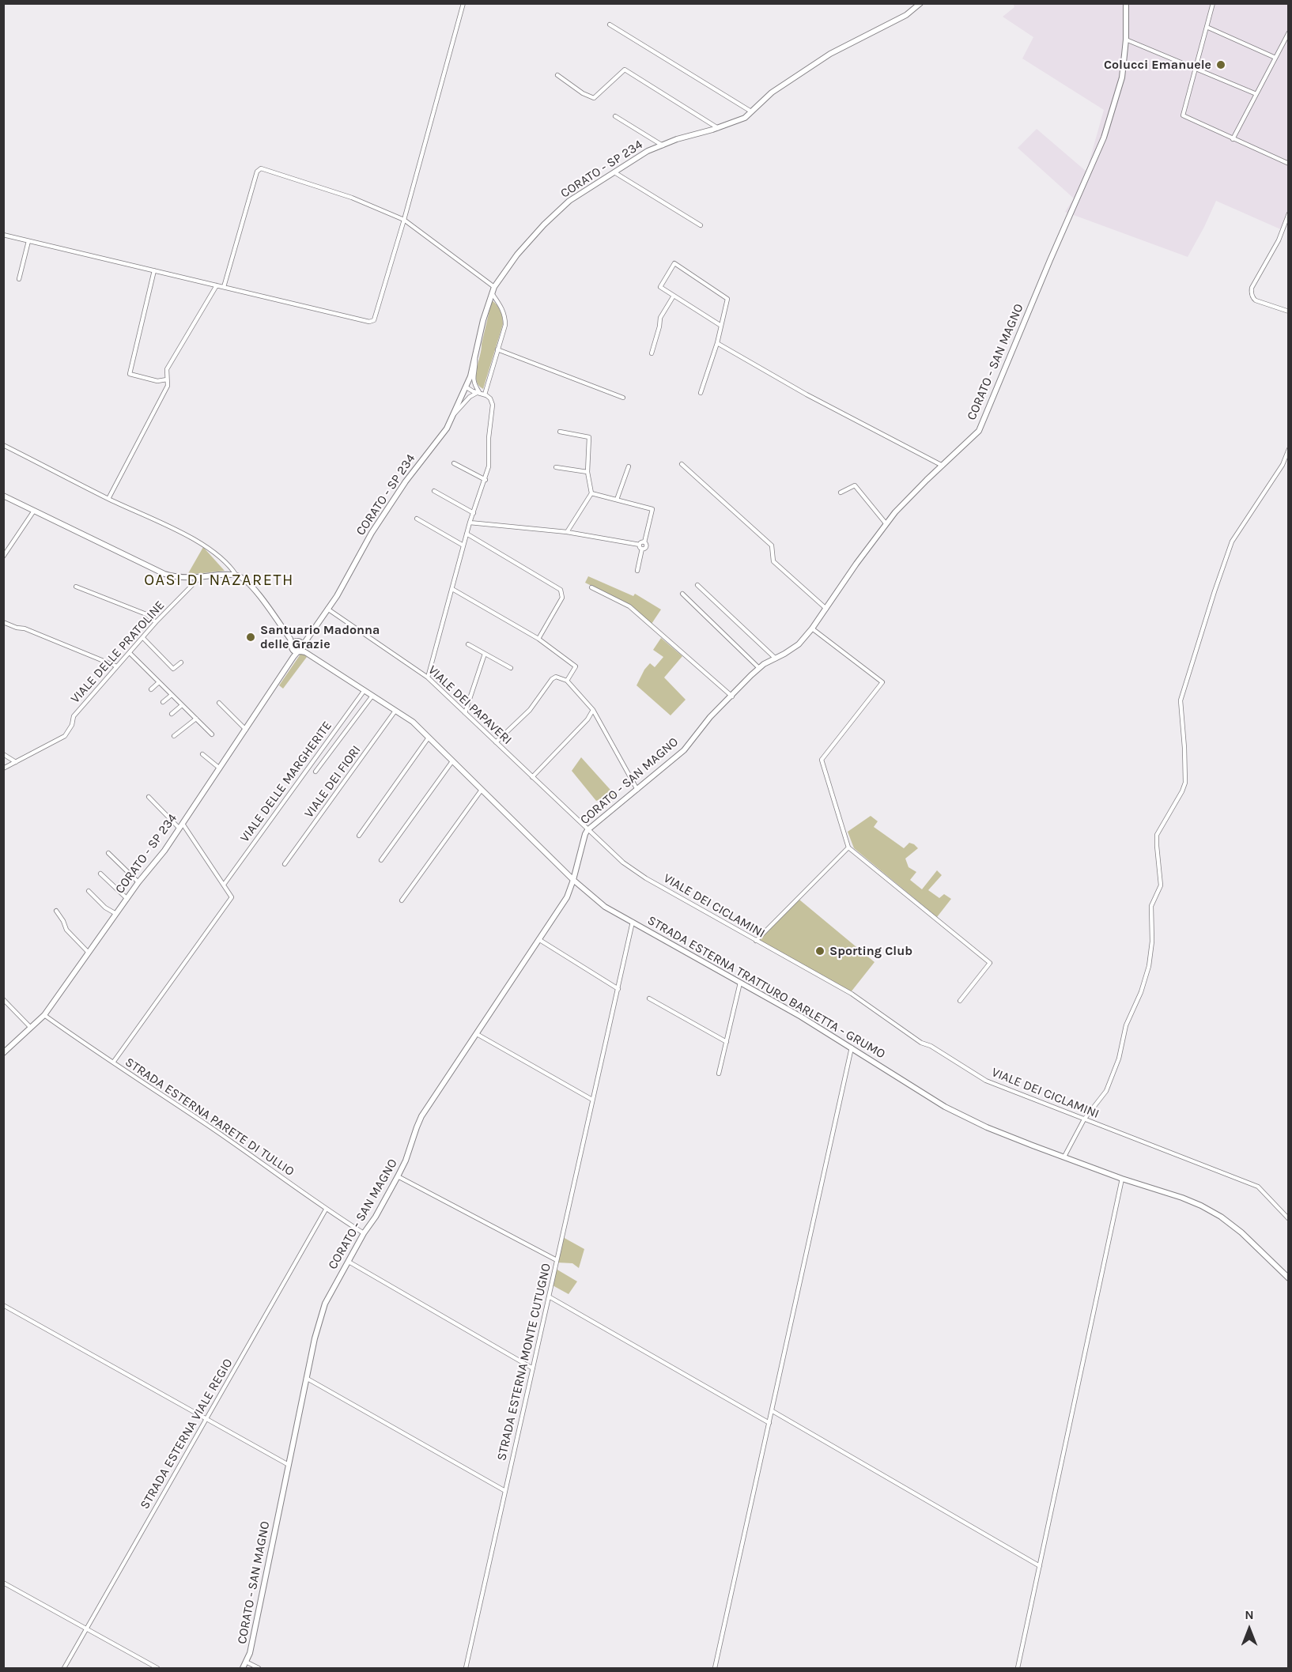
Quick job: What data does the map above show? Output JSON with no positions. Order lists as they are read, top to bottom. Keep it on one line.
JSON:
{"streets":{"main road":["CORATO - SP 234","CORATO - SAN MAGNO","STRADA ESTERNA TRATTURO BARLETTA - GRUMO"],"street":["VIALE DELLE PRATOLINE","VIALE DEI PAPAVERI","VIALE DELLE MARGHERITE","VIALE DEI FIORI","VIALE DEI CICLAMINI","STRADA ESTERNA PARETE DI TULLIO","STRADA ESTERNA MONTE CUTUGNO","STRADA ESTERNA VIALE REGIO"]},"crossings":[["CORATO - SP 234","VIALE DEI PAPAVERI"],["CORATO - SP 234","STRADA ESTERNA TRATTURO BARLETTA - GRUMO"],["CORATO - SP 234","STRADA ESTERNA PARETE DI TULLIO"],["CORATO - SAN MAGNO","VIALE DEI PAPAVERI"],["CORATO - SAN MAGNO","VIALE DEI CICLAMINI"],["CORATO - SAN MAGNO","STRADA ESTERNA TRATTURO BARLETTA - GRUMO"],["CORATO - SAN MAGNO","STRADA ESTERNA PARETE DI TULLIO"],["VIALE DEI PAPAVERI","VIALE DEI CICLAMINI"],["VIALE DELLE MARGHERITE","STRADA ESTERNA TRATTURO BARLETTA - GRUMO"],["VIALE DEI FIORI","STRADA ESTERNA TRATTURO BARLETTA - GRUMO"],["STRADA ESTERNA TRATTURO BARLETTA - GRUMO","STRADA ESTERNA MONTE CUTUGNO"],["STRADA ESTERNA PARETE DI TULLIO","STRADA ESTERNA VIALE REGIO"]],"districts":["OASI DI NAZARETH"],"places":["Colucci Emanuele","Santuario Madonna delle Grazie","Sporting Club"],"north":"top"}
